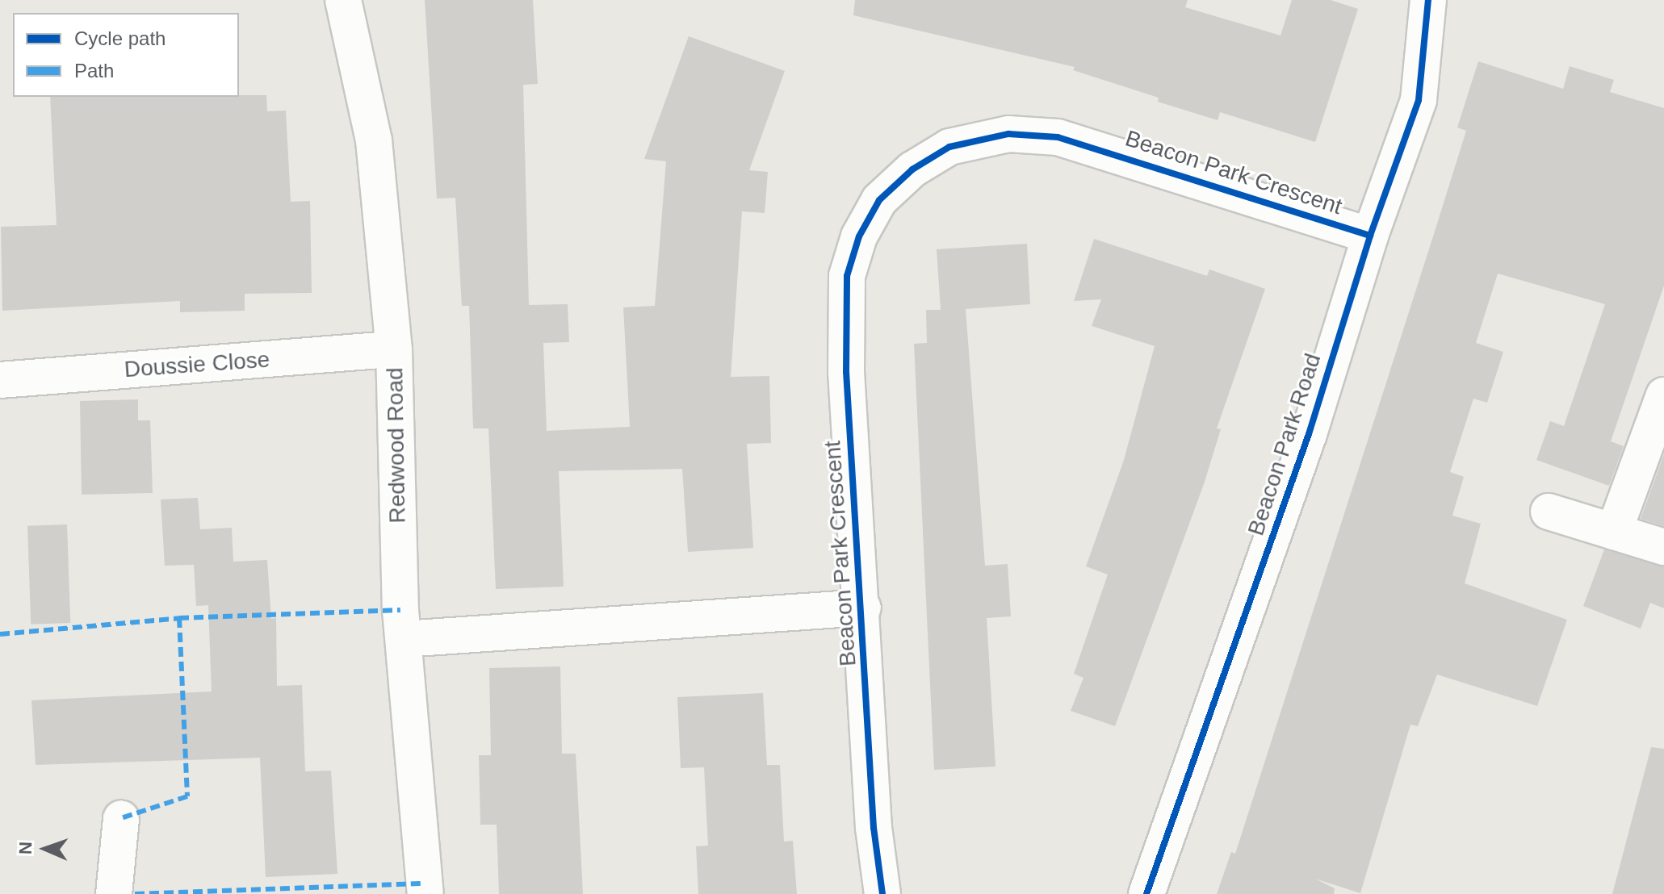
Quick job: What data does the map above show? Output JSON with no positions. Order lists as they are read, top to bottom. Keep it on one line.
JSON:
{"streets":{"street":["Beacon Park Crescent","Doussie Close","Beacon Park Road","Redwood Road"]},"crossings":[["Beacon Park Crescent","Beacon Park Road"],["Doussie Close","Redwood Road"]],"legend":["Cycle path","Path"],"north":"left"}
